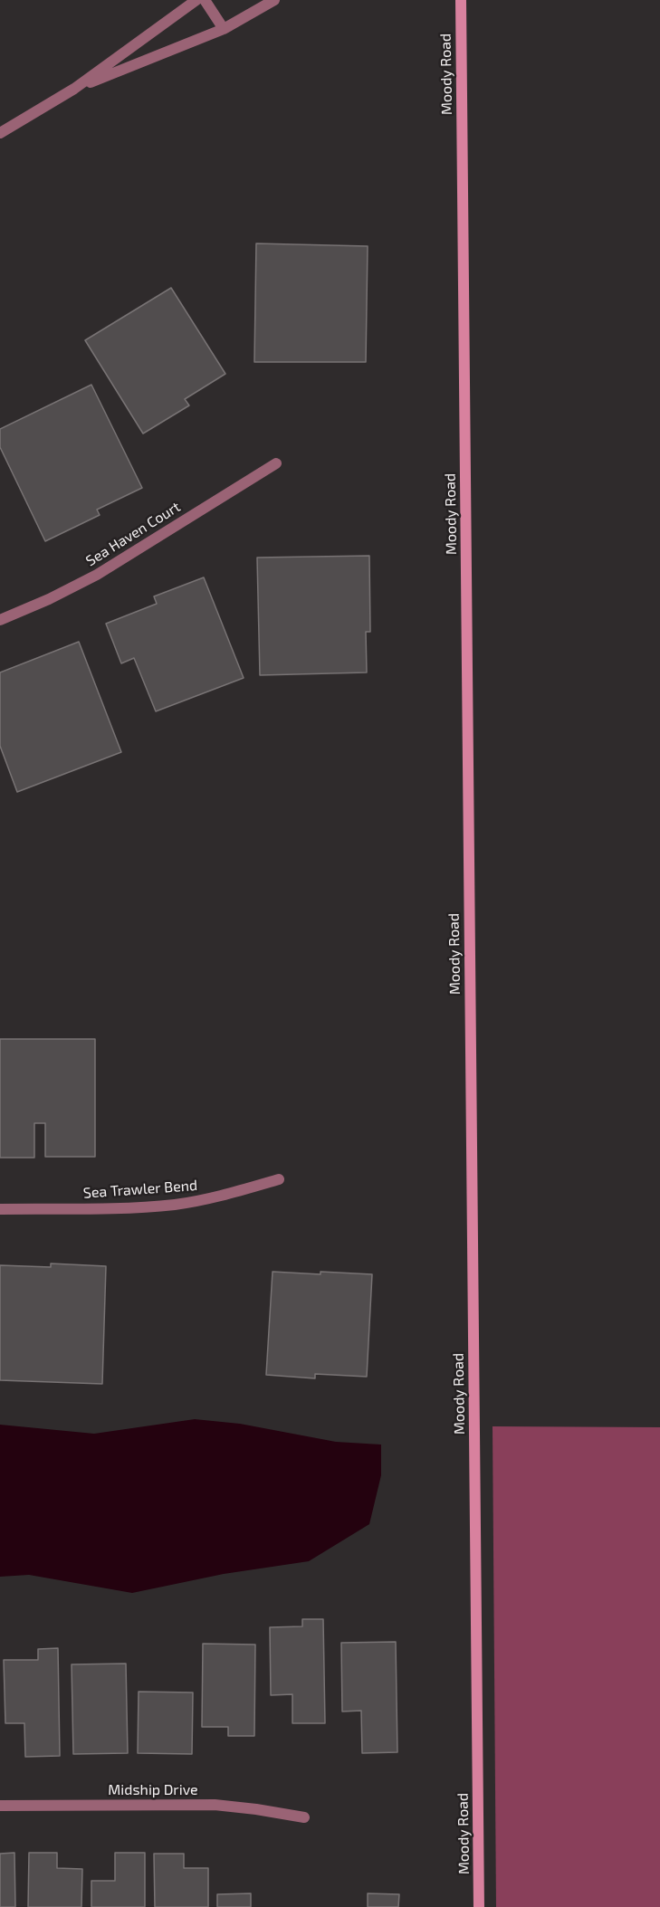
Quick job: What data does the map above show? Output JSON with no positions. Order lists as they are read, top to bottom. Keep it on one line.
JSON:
{"streets":{"street":["Moody Road","Sea Haven Court","Sea Trawler Bend","Midship Drive"]}}
